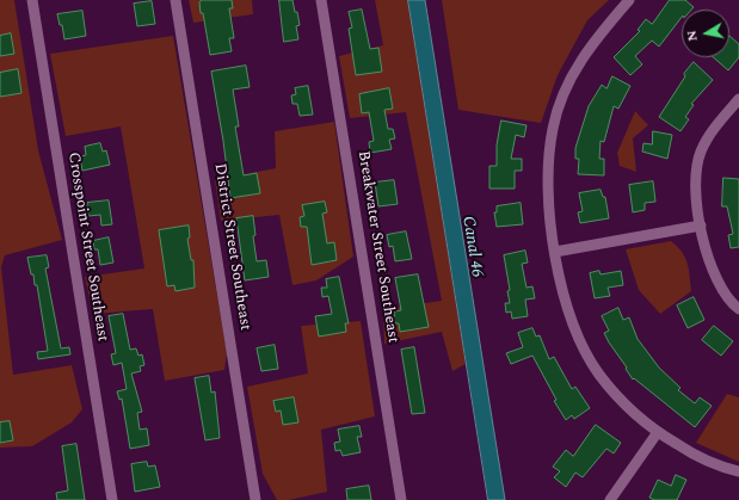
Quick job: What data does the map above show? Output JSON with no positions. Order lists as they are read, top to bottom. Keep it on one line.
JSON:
{"streets":{"street":["Crosspoint Street Southeast","District Street Southeast","Breakwater Street Southeast"]},"water":["Canal 46"],"north":"left"}
